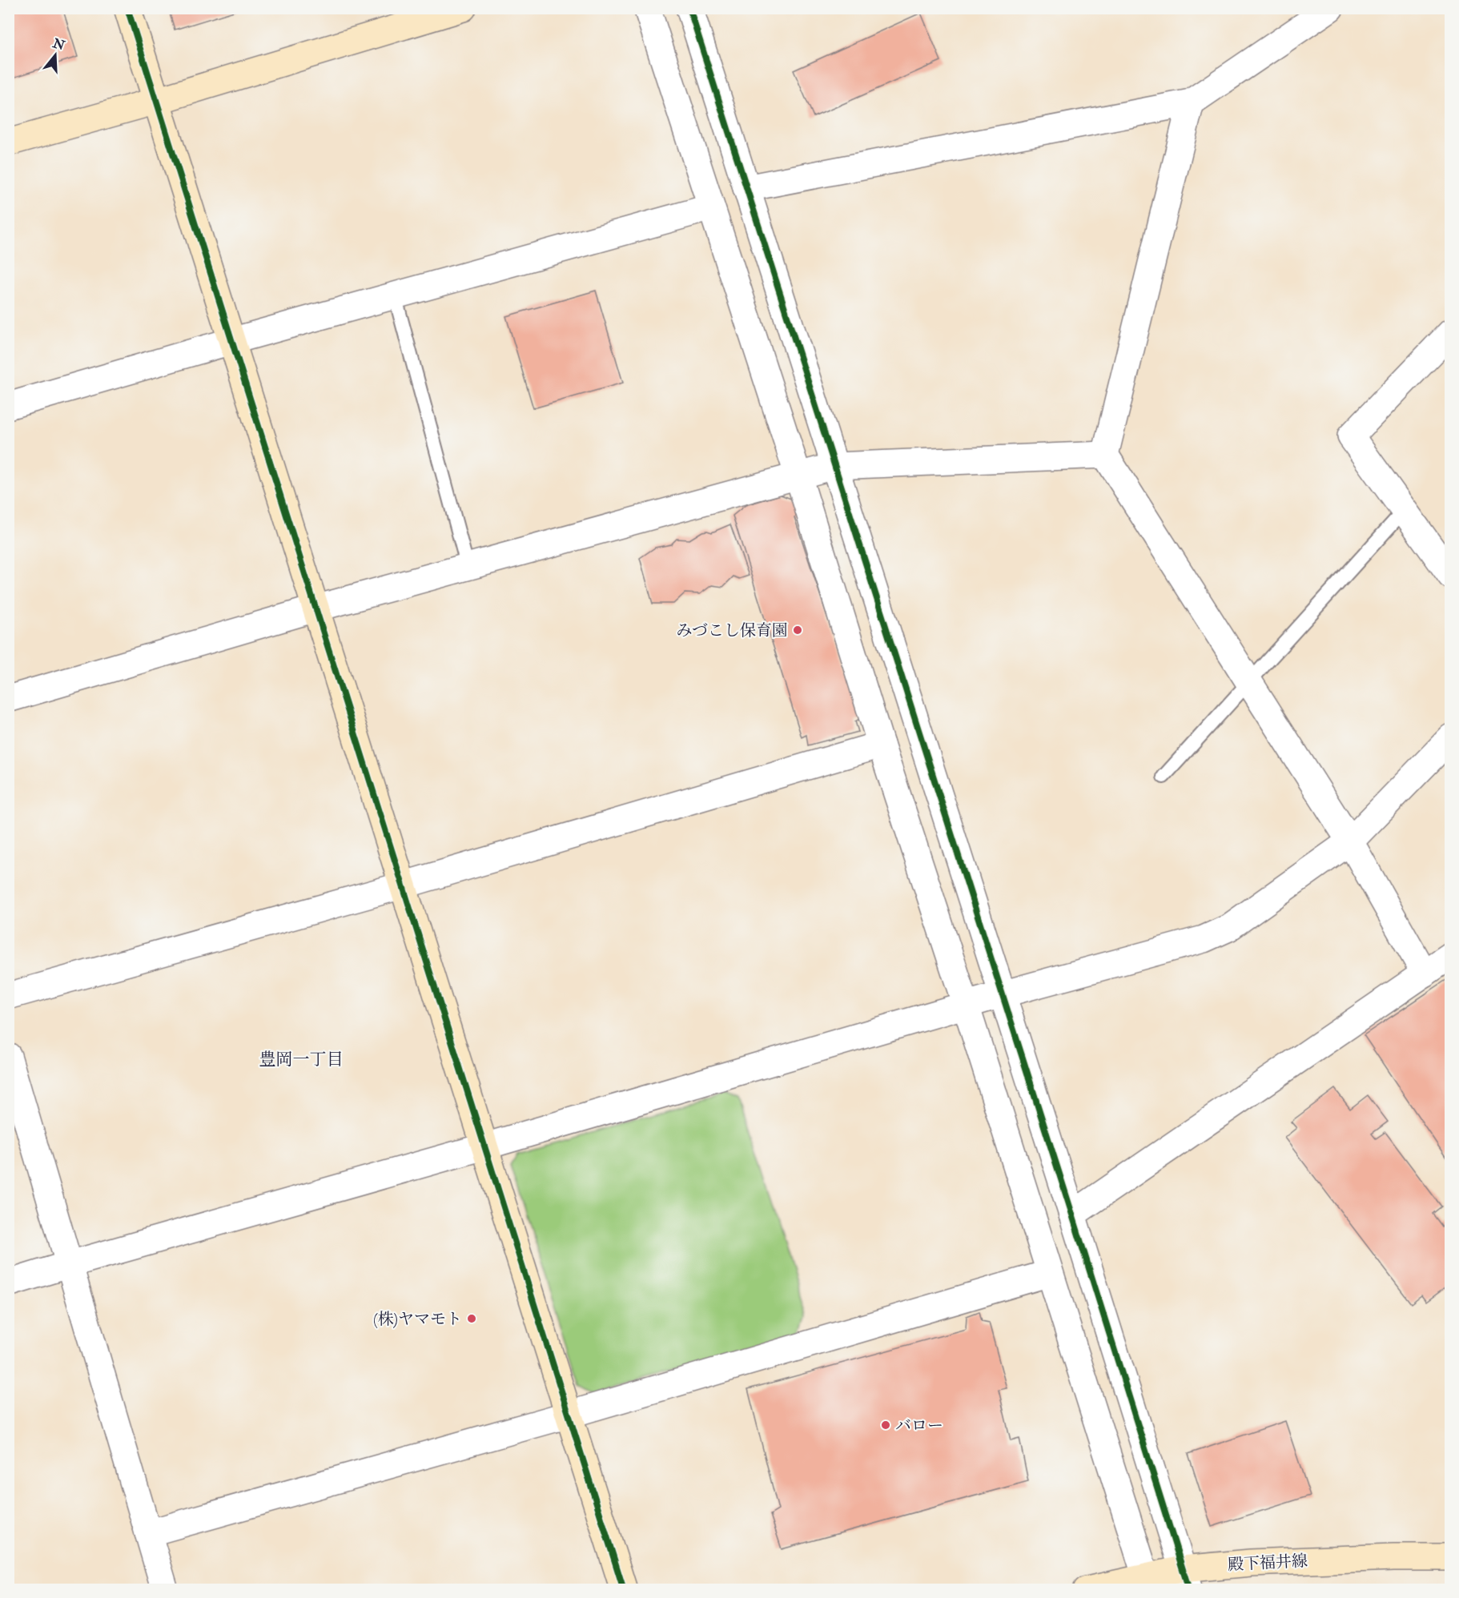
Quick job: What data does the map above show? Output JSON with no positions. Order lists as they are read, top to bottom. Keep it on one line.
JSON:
{"streets":{"street":["殿下福井線"]},"districts":["豊岡一丁目"],"places":["みづこし保育園","(株)ヤマモト","バロー"],"north":"top"}
